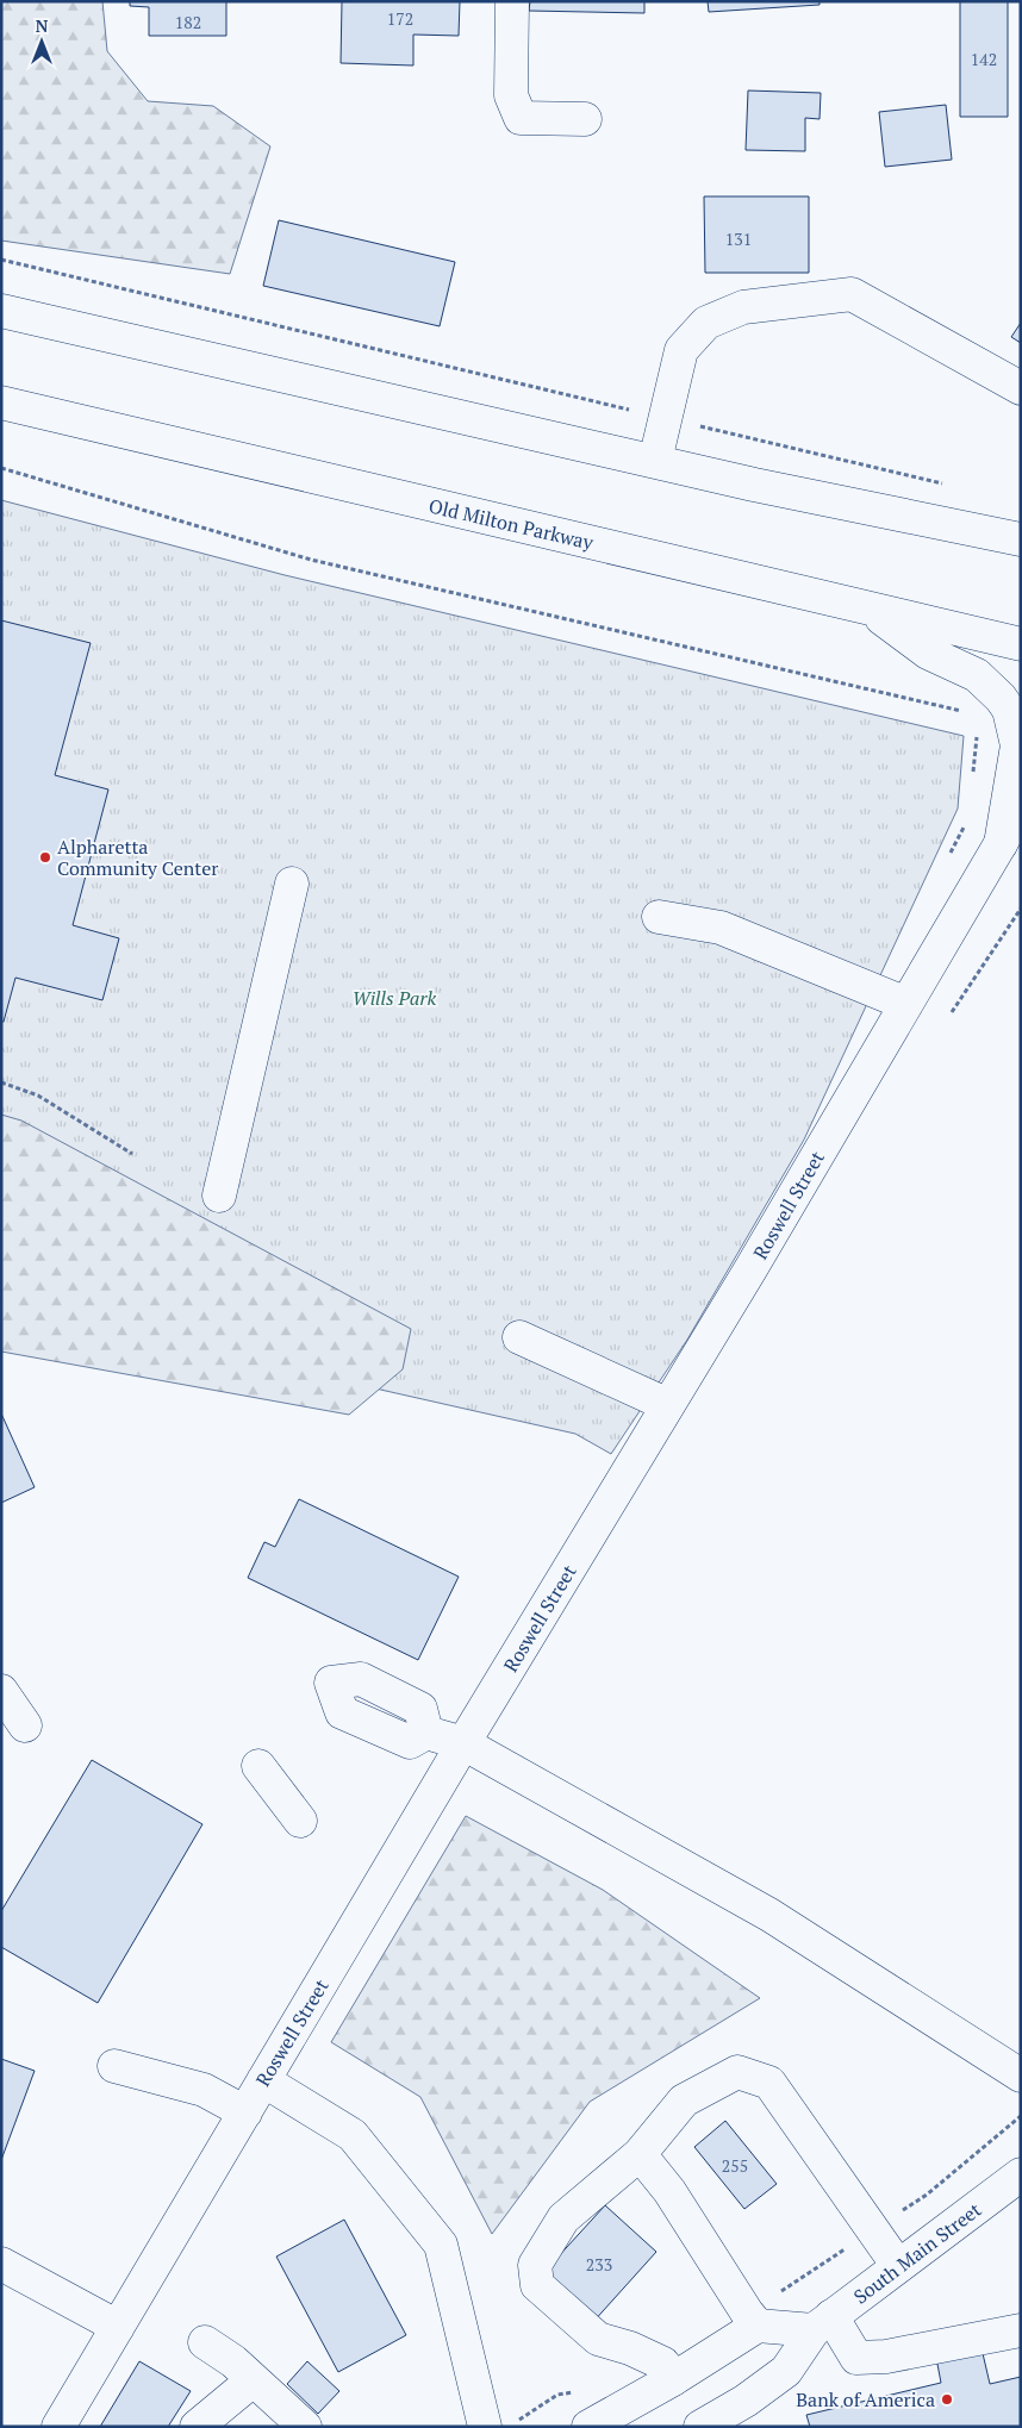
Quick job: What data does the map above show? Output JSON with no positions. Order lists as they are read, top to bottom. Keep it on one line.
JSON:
{"streets":{"main road":["Old Milton Parkway","Roswell Street","South Main Street"]},"parks":["Wills Park"],"places":["Alpharetta Community Center","Bank of America"],"house_numbers":["172","182","142","131","255","233"],"north":"top"}
